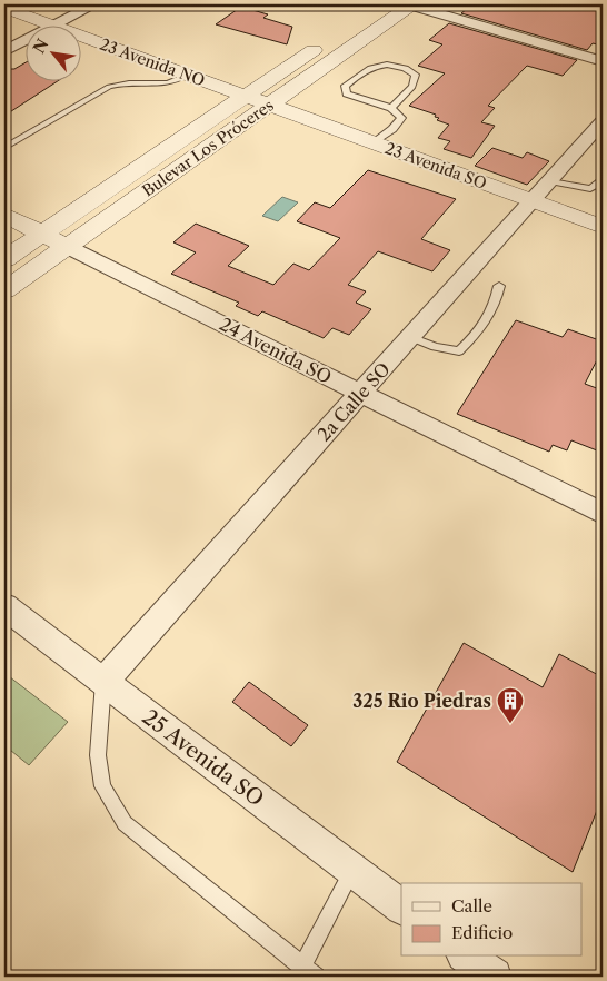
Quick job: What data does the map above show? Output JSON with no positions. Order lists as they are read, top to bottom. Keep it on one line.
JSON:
{"streets":{"street":["23 Avenida NO","Bulevar Los Próceres","23 Avenida SO","24 Avenida SO","2a Calle SO","25 Avenida SO"]},"crossings":[["23 Avenida NO","Bulevar Los Próceres"],["23 Avenida NO","23 Avenida SO"],["Bulevar Los Próceres","23 Avenida SO"],["Bulevar Los Próceres","24 Avenida SO"],["23 Avenida SO","2a Calle SO"],["24 Avenida SO","2a Calle SO"],["2a Calle SO","25 Avenida SO"]],"places":{"building":["325 Rio Piedras"]},"legend":["Calle","Edificio"],"north":"top left"}
